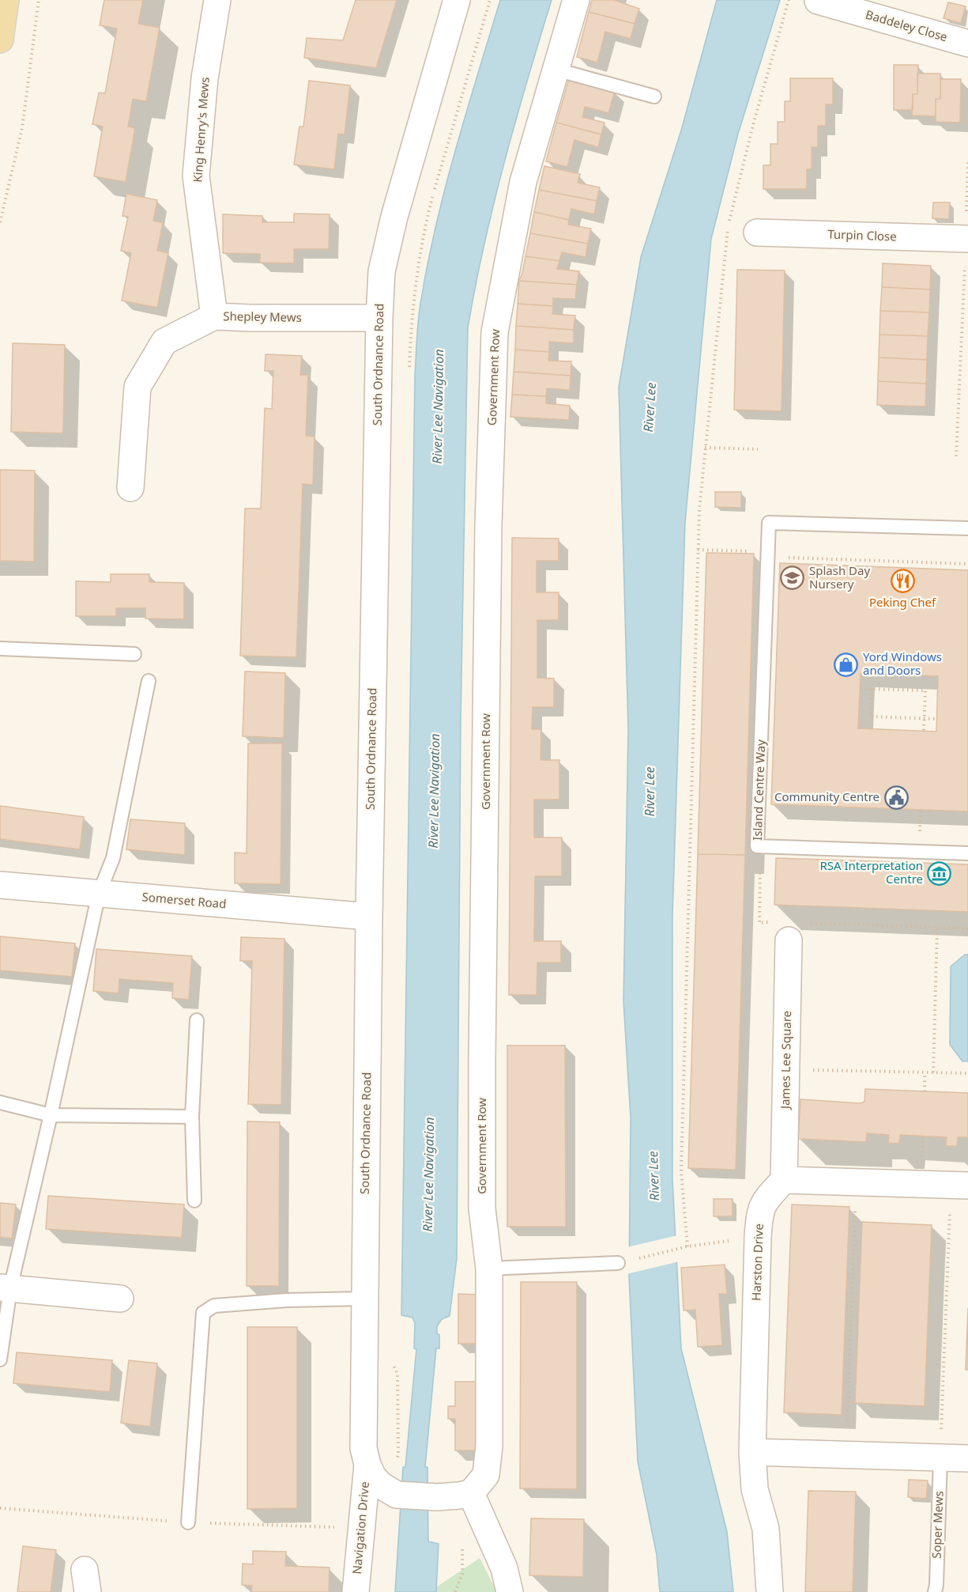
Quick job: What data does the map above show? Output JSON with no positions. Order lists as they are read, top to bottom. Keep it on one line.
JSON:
{"streets":{"street":["Baddeley Close","King Henry's Mews","Turpin Close","Shepley Mews","South Ordnance Road","Government Row","Somerset Road","James Lee Square","Harston Drive","Navigation Drive"],"lane":["Island Centre Way","Soper Mews"]},"crossings":[["King Henry's Mews","Shepley Mews"],["Shepley Mews","South Ordnance Road"],["South Ordnance Road","Somerset Road"],["South Ordnance Road","Navigation Drive"],["James Lee Square","Harston Drive"]],"water":["River Lee Navigation","River Lee"],"places":{"school or university":["Splash Day Nursery"],"restaurant":["Peking Chef"],"shop":["Yord Windows and Doors"],"public building":["Community Centre"],"museum":["RSA Interpretation Centre"]}}
